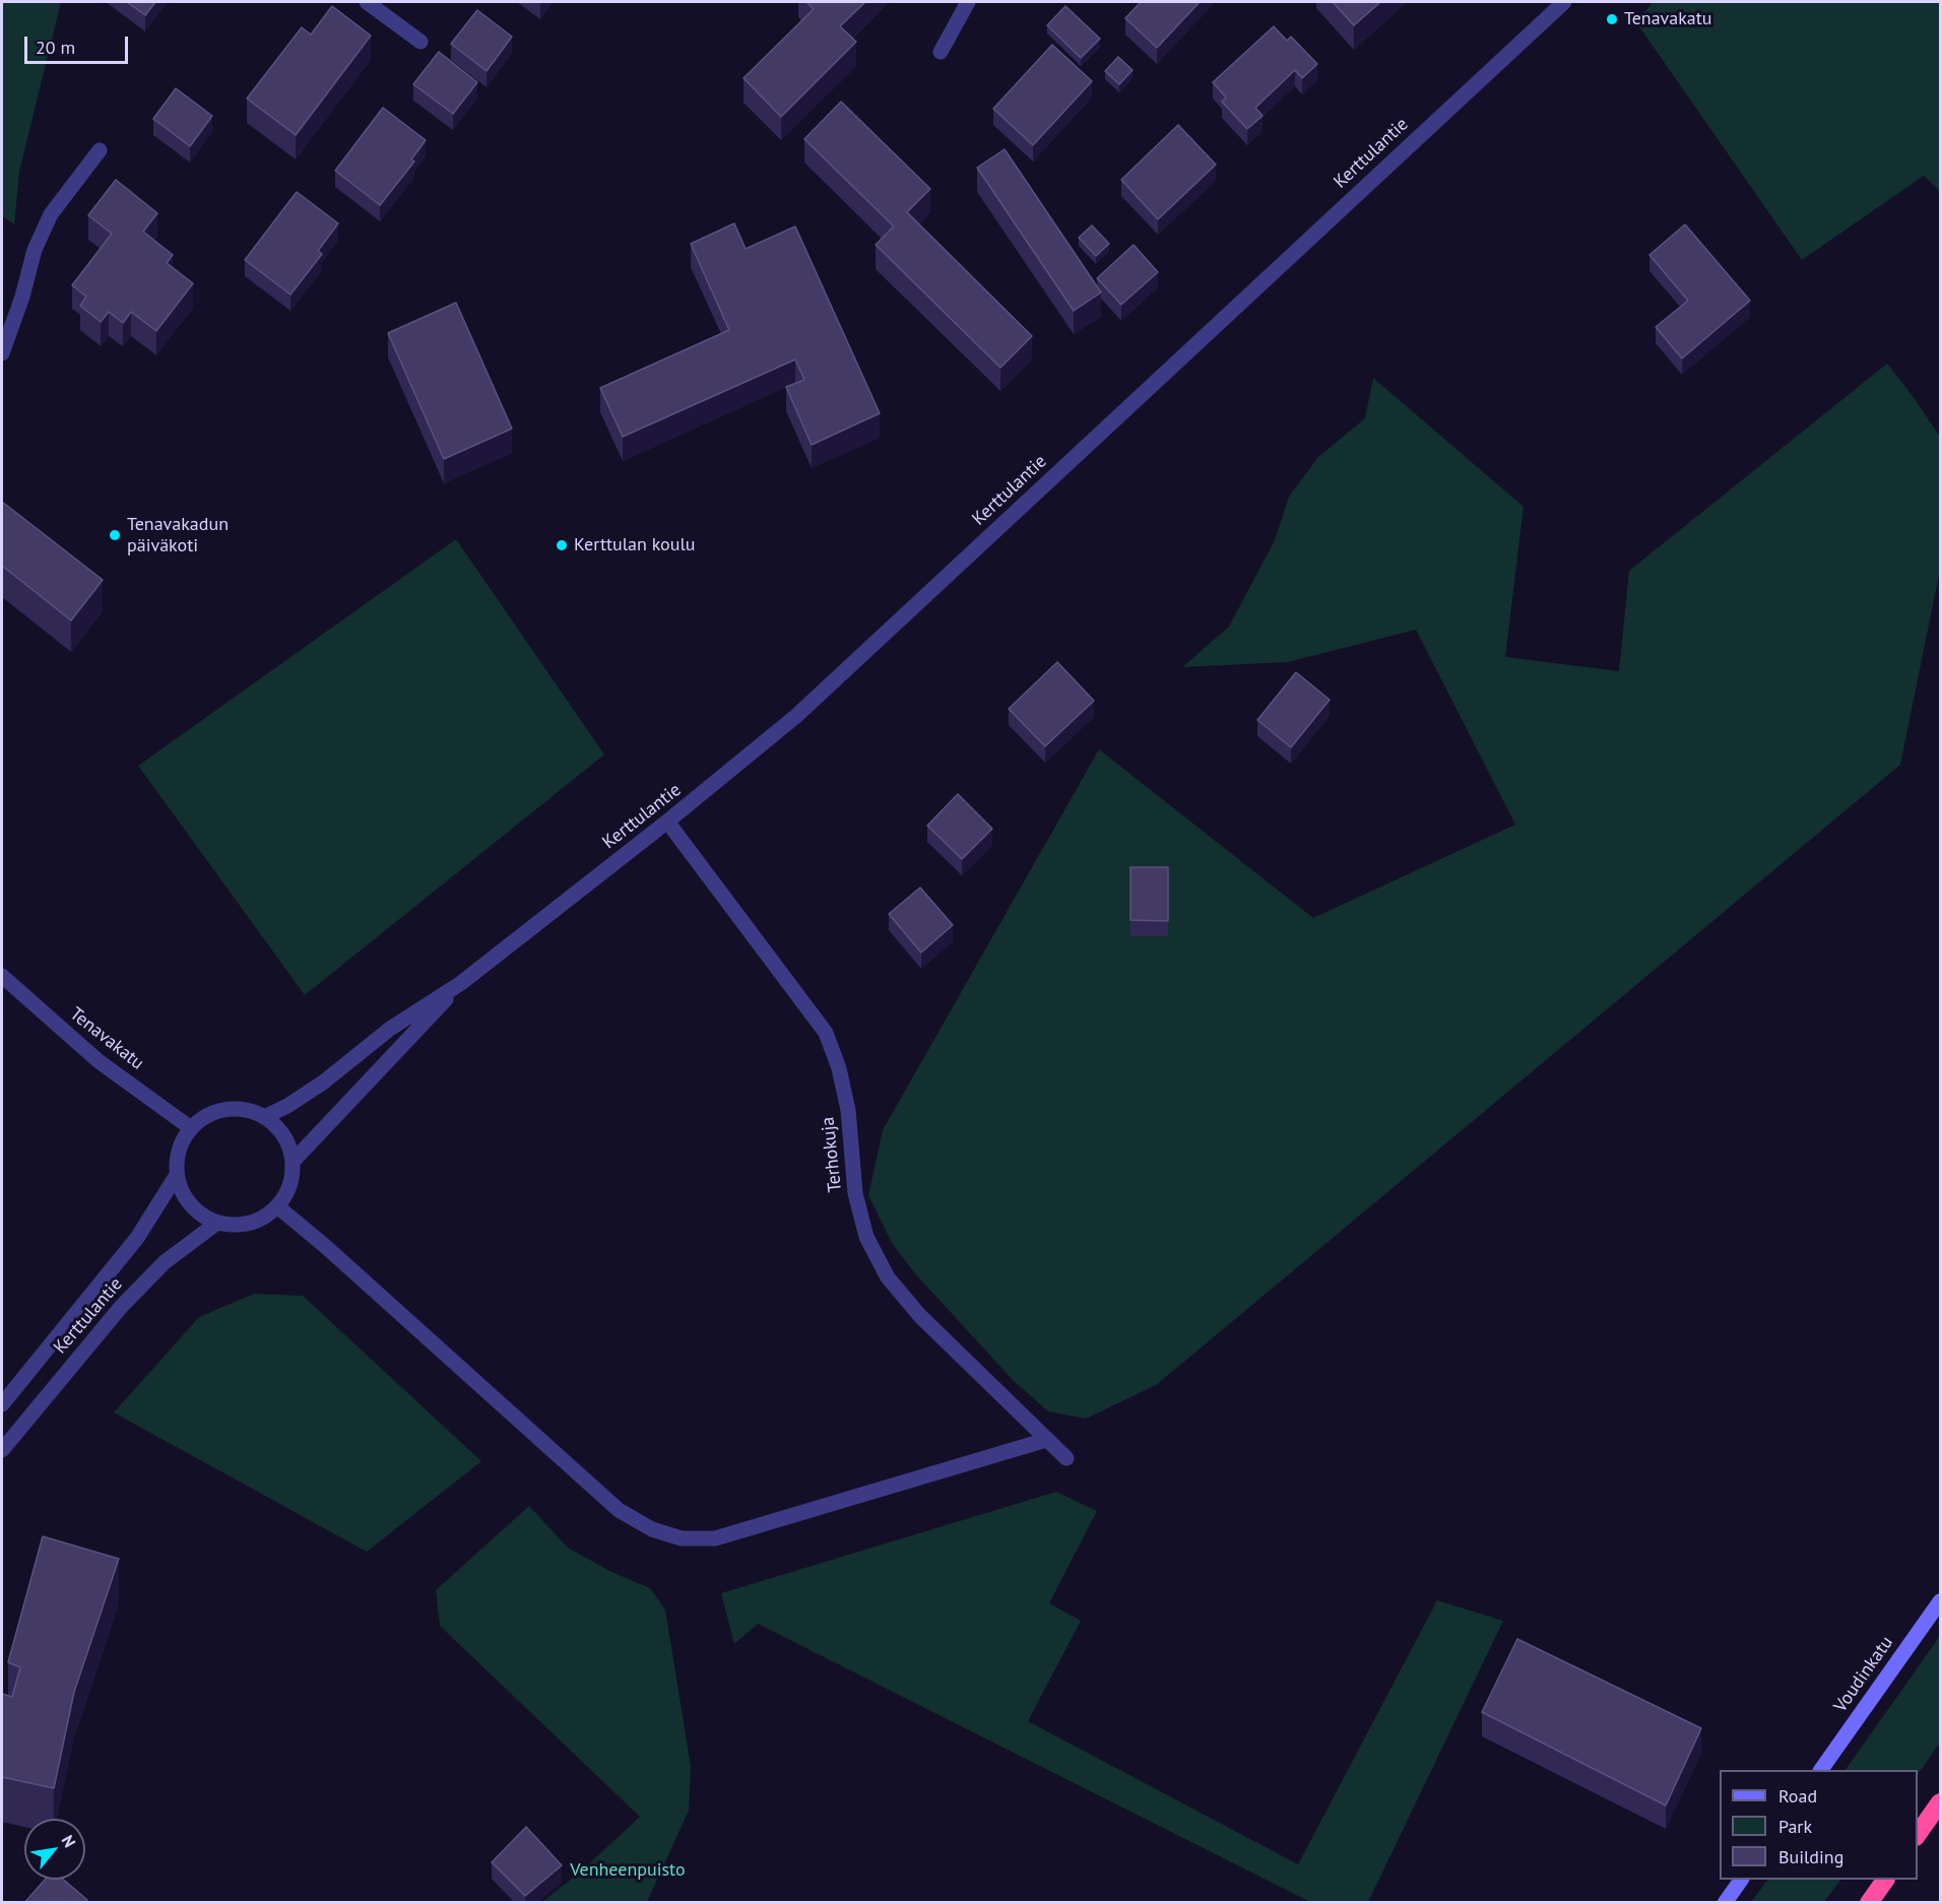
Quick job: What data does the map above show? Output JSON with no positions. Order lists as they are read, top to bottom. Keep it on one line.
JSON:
{"streets":{"main road":["Voudinkatu"],"street":["Kerttulantie","Tenavakatu","Terhokuja"]},"crossings":[["Kerttulantie","Tenavakatu"],["Kerttulantie","Terhokuja"]],"parks":["Venheenpuisto"],"places":["Tenavakatu","Tenavakadun päiväkoti","Kerttulan koulu"],"legend":["Road","Park","Building"],"scale_bar":"20 m","north":"top right"}
